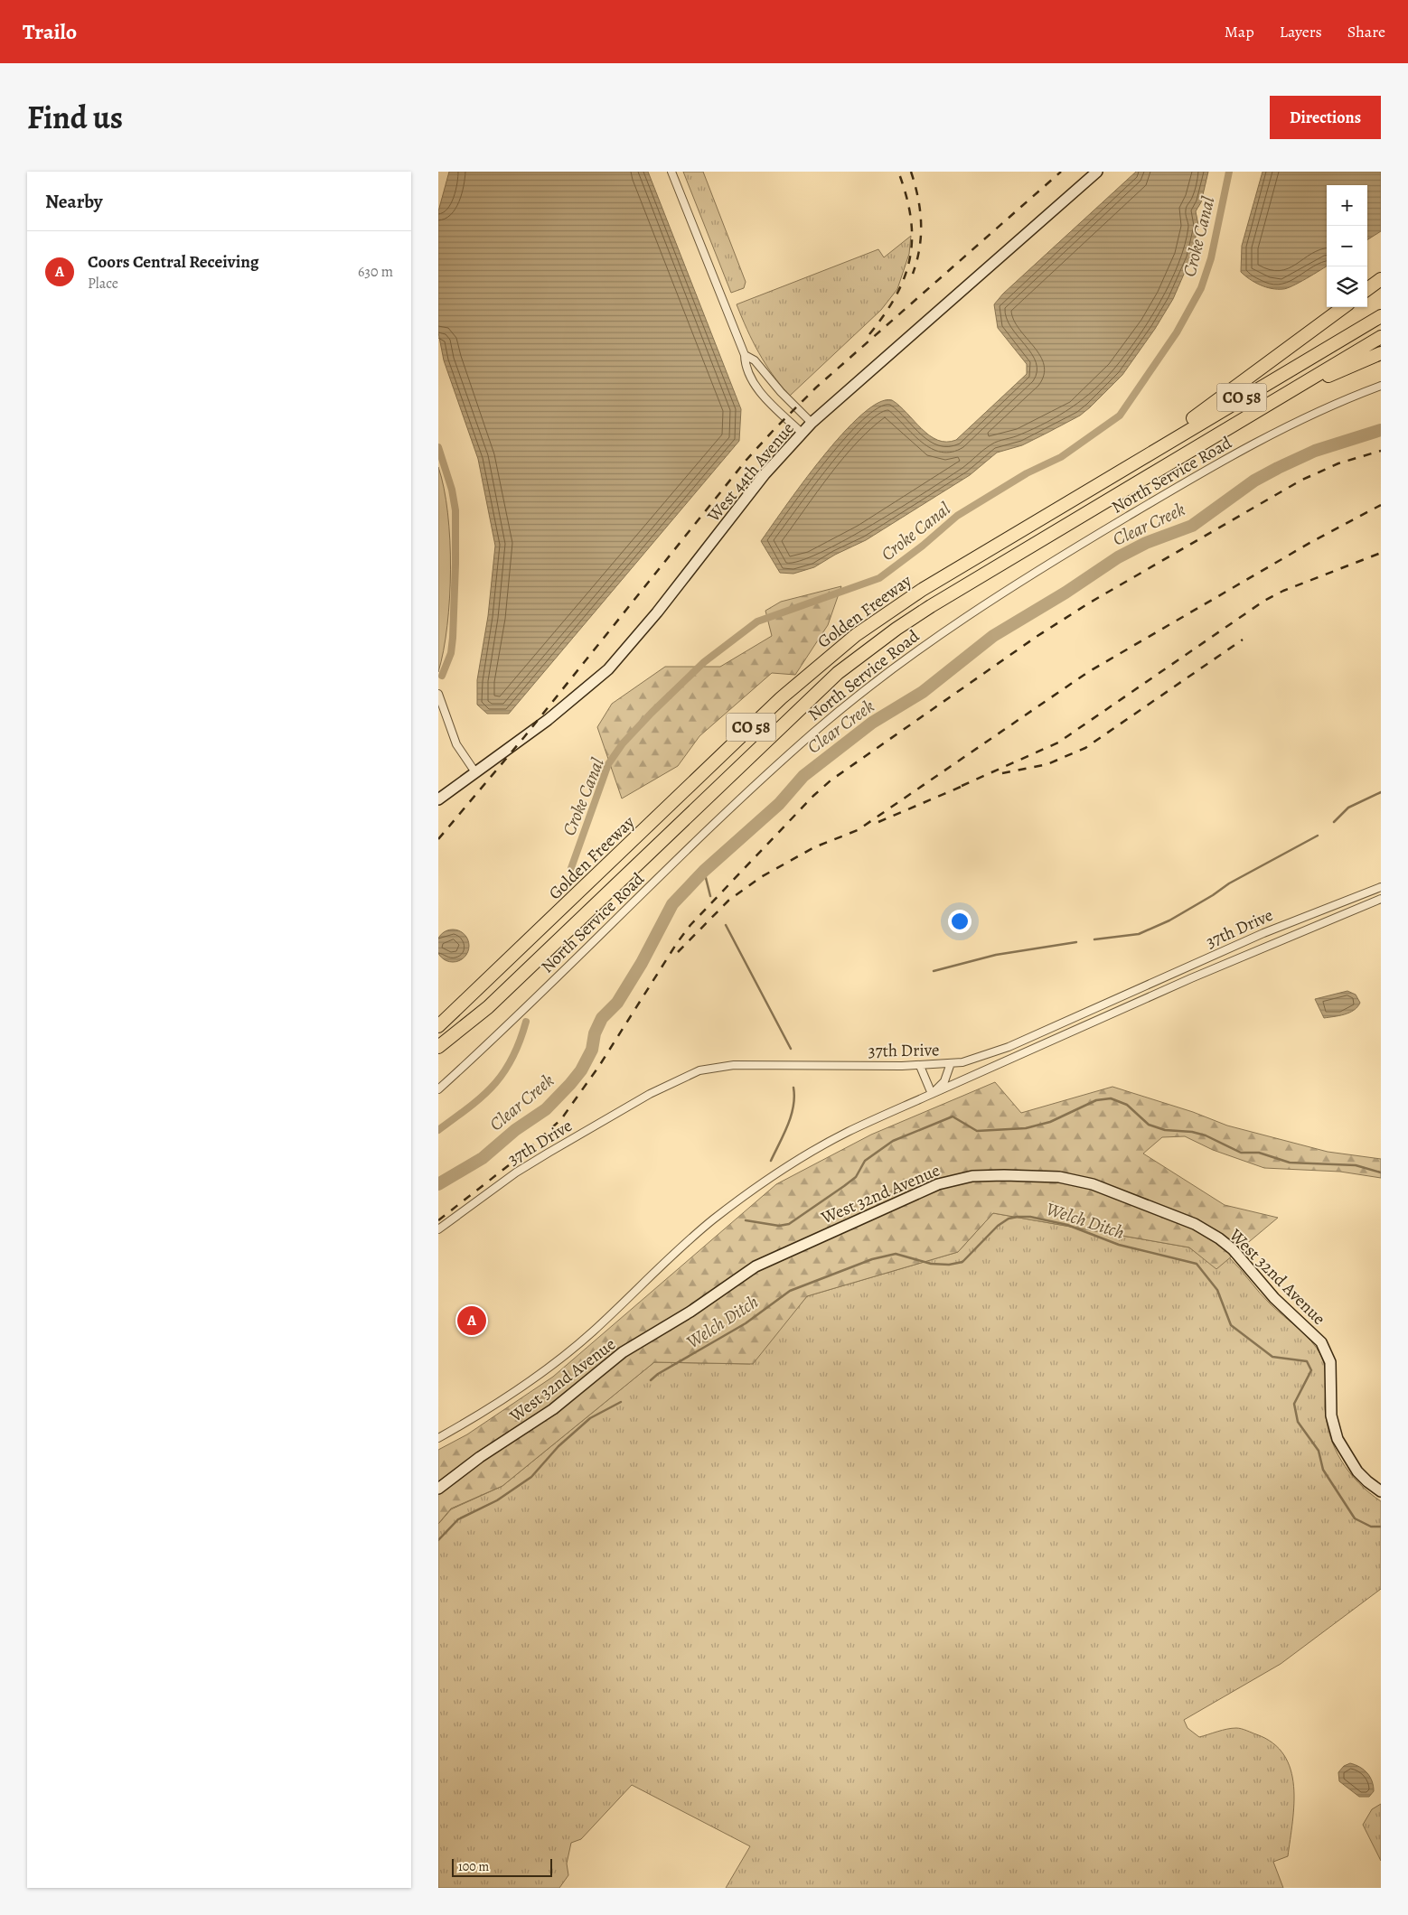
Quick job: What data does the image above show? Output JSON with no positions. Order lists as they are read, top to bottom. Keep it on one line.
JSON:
{"streets":{"highway":["CO 58","Golden Freeway"],"street":["West 44th Avenue","North Service Road","37th Drive","West 32nd Avenue"]},"water":["Croke Canal","Clear Creek","Welch Ditch"],"scale_bar":"100 m","page":{"header":"Trailo","nav":["Map","Layers","Share"],"title":"Find us","buttons":"Directions","heading":"Nearby","map_buttons":["+","−"],"list":[{"mark":"A","name":"Coors Central Receiving","note":"Place","value":"630 m"}],"pins":"A","scale":"100 m"}}
